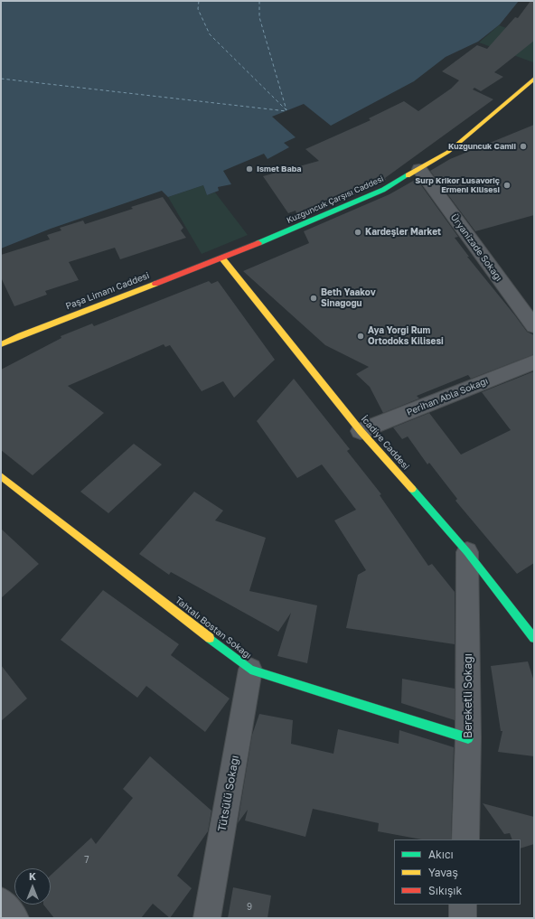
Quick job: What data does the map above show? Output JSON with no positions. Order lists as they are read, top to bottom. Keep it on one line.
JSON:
{"streets":{"street":["Kuzguncuk Çarşısı Caddesi","Üryanizade Sokağı","Paşa Limanı Caddesi","Perihan Abla Sokağı","İcadiye Caddesi","Tahtalı Bostan Sokağı","Bereketli Sokağı","Tütsülü Sokağı"]},"crossings":[["Kuzguncuk Çarşısı Caddesi","Üryanizade Sokağı"],["Kuzguncuk Çarşısı Caddesi","Paşa Limanı Caddesi"],["Kuzguncuk Çarşısı Caddesi","İcadiye Caddesi"],["Paşa Limanı Caddesi","İcadiye Caddesi"],["Perihan Abla Sokağı","İcadiye Caddesi"],["İcadiye Caddesi","Bereketli Sokağı"],["Tahtalı Bostan Sokağı","Bereketli Sokağı"],["Tahtalı Bostan Sokağı","Tütsülü Sokağı"]],"places":["Kuzguncuk Camii","Ismet Baba","Surp Krikor Lusavoriç Ermeni Kilisesi","Kardeşler Market","Beth Yaakov Sinagogu","Aya Yorgi Rum Ortodoks Kilisesi"],"house_numbers":["7","9"],"legend":["Akıcı","Yavaş","Sıkışık"],"north":"top"}
